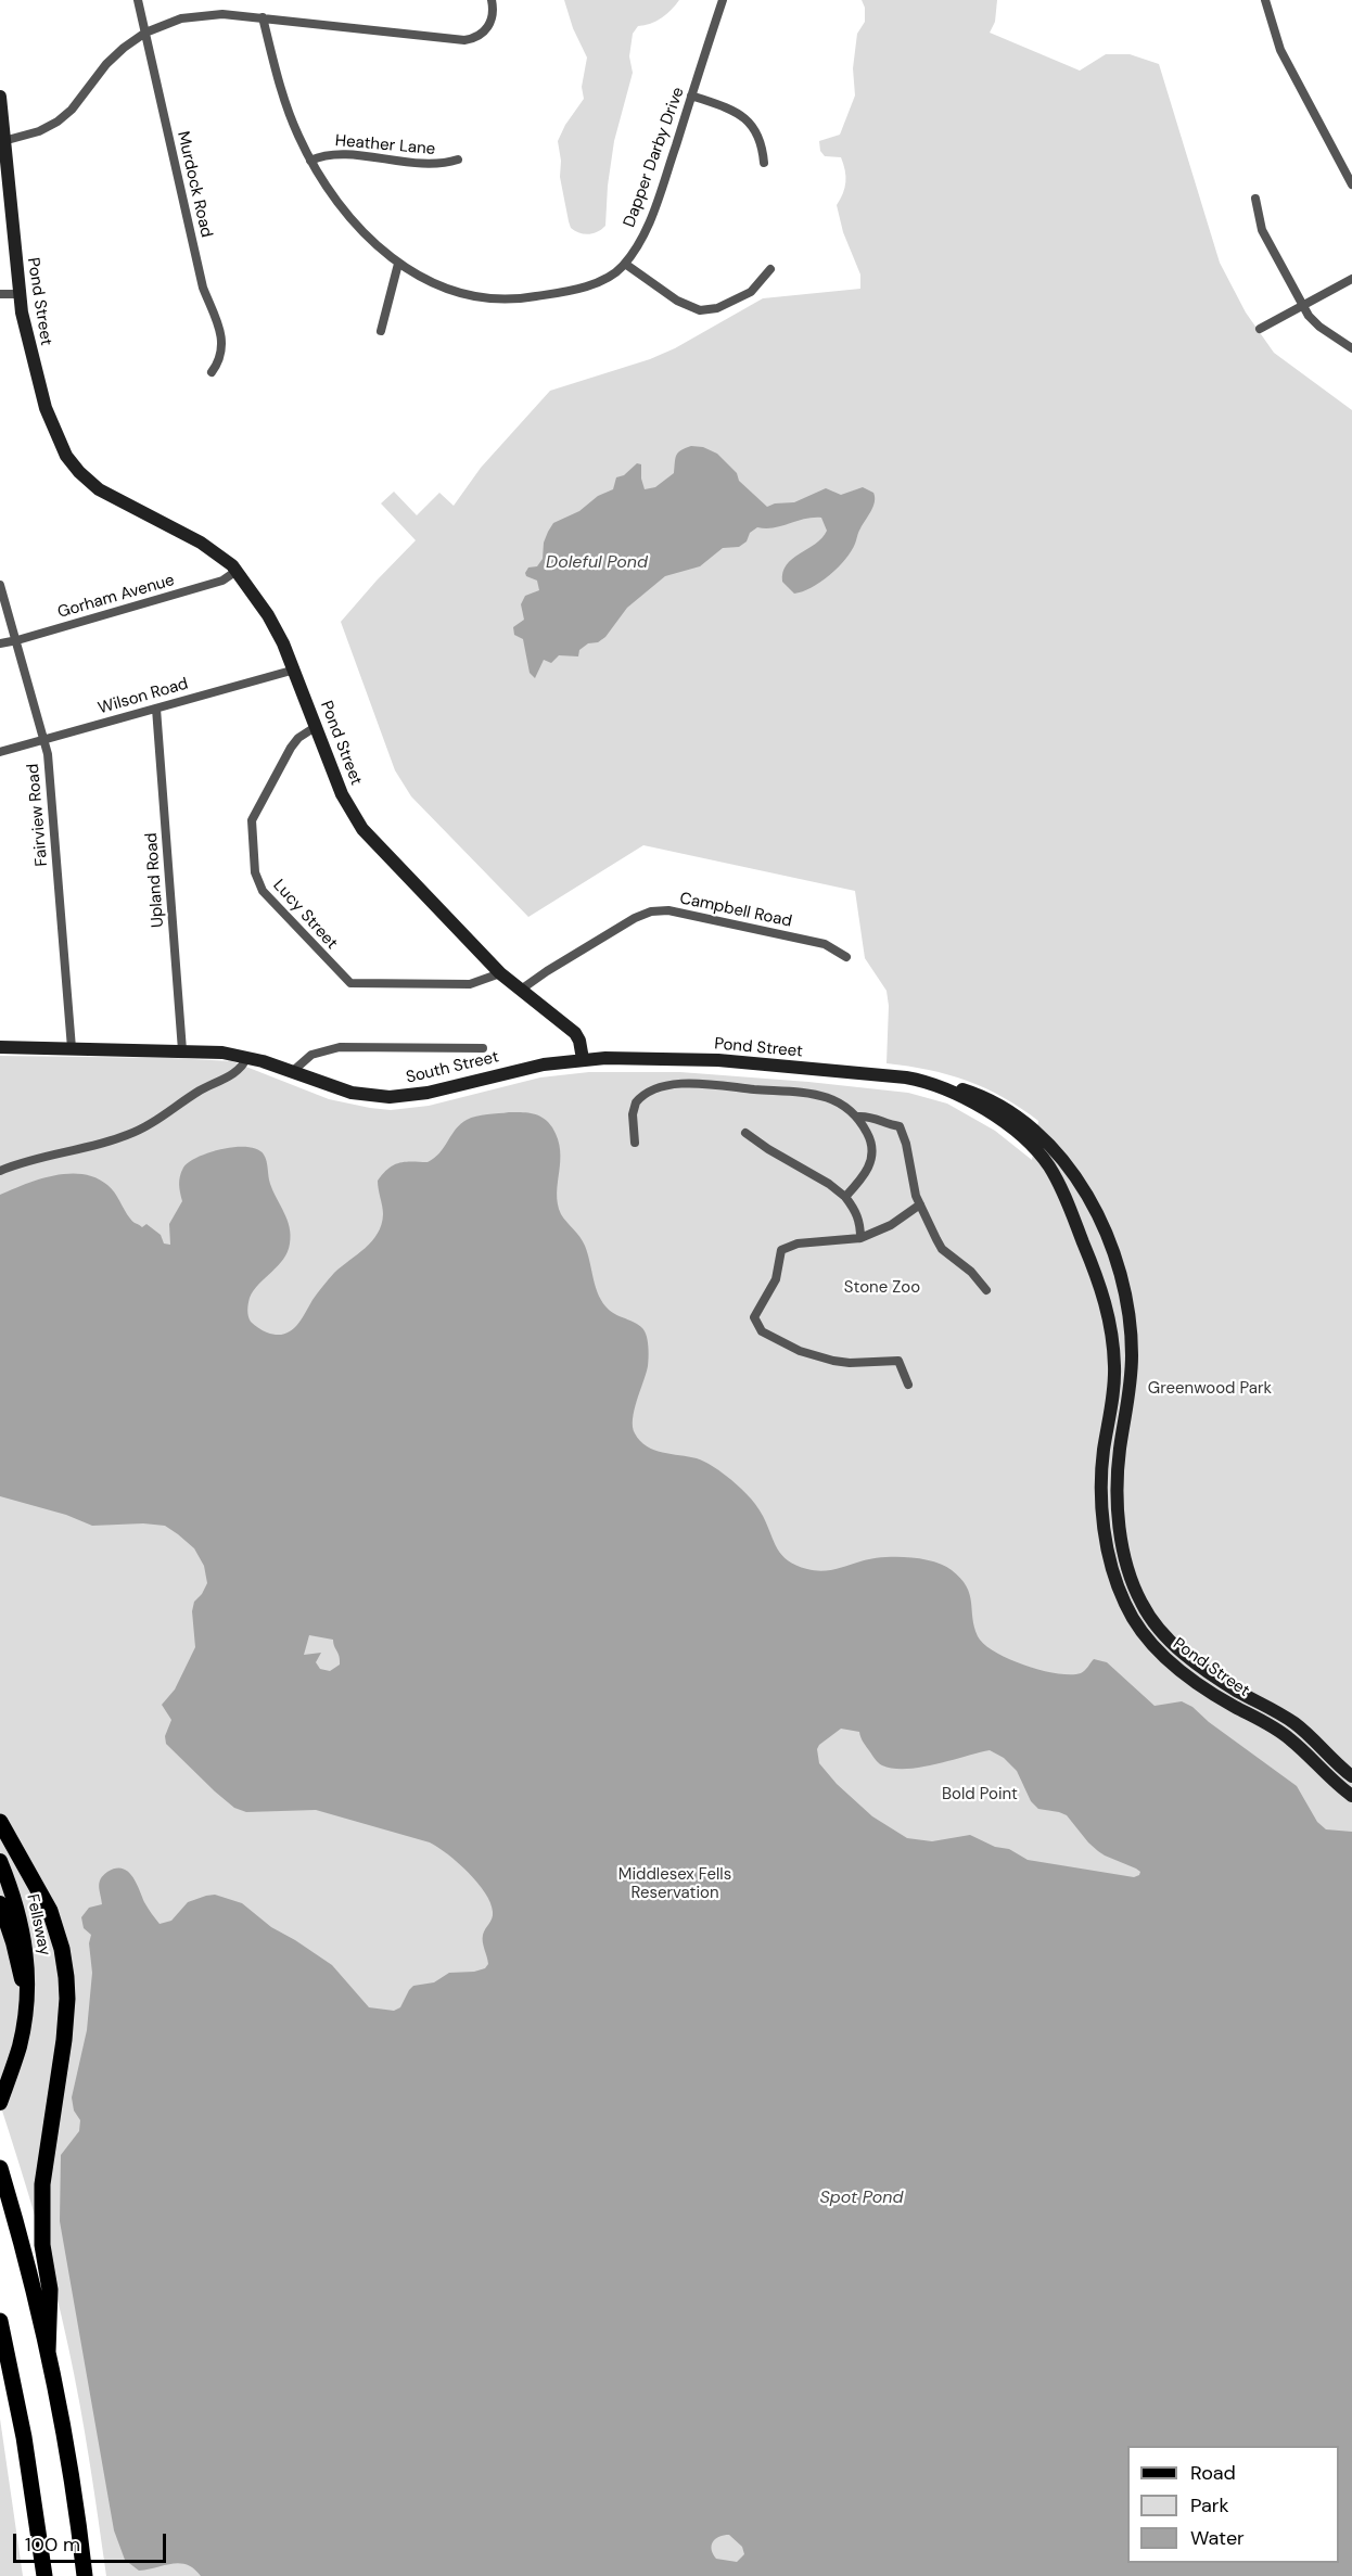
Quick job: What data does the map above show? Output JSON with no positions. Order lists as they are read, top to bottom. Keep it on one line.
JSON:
{"streets":{"main road":["Pond Street","South Street","Fellsway"],"street":["Heather Lane","Dapper Darby Drive","Murdock Road","Gorham Avenue","Wilson Road","Fairview Road","Upland Road","Campbell Road","Lucy Street"]},"crossings":[["Heather Lane","Dapper Darby Drive"],["Pond Street","Gorham Avenue"],["Pond Street","Wilson Road"],["Pond Street","Campbell Road"],["Pond Street","Lucy Street"],["Pond Street","South Street"],["Gorham Avenue","Fairview Road"],["Wilson Road","Fairview Road"],["Wilson Road","Upland Road"],["Fairview Road","South Street"],["Upland Road","South Street"]],"water":["Doleful Pond","Spot Pond"],"parks":["Stone Zoo","Greenwood Park","Bold Point","Middlesex Fells Reservation"],"legend":["Road","Park","Water"],"scale_bar":"100 m"}
